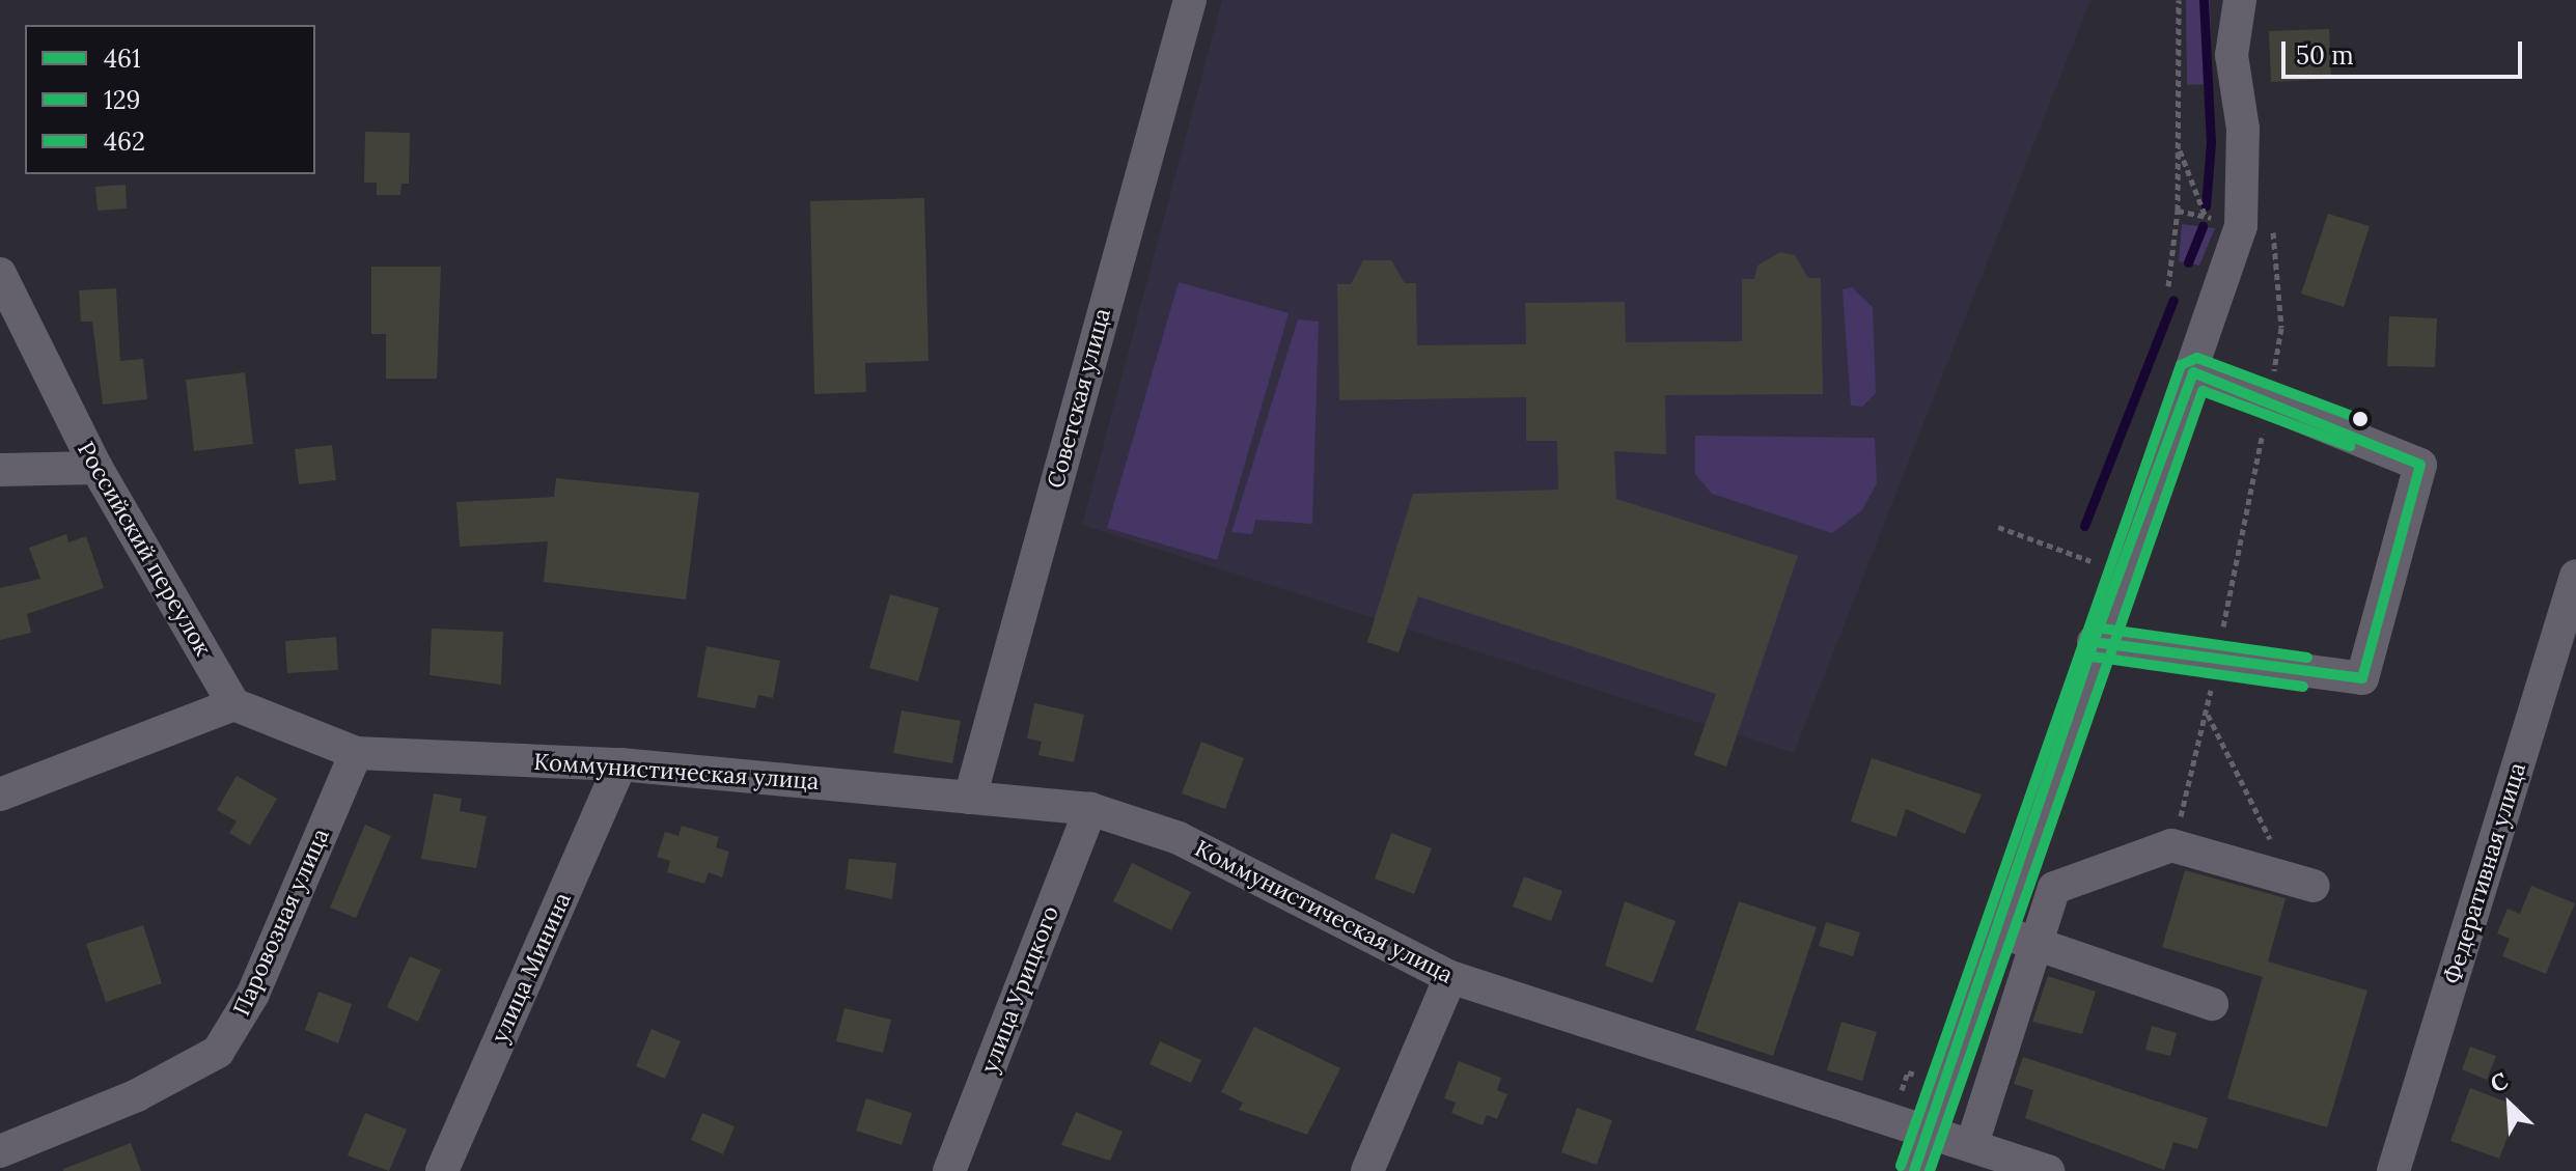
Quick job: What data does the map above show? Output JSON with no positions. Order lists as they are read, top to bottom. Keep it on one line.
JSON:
{"streets":{"street":["Советская улица","Российский переулок","Коммунистическая улица","Федеративная улица","Паровозная улица","улица Минина","улица Урицкого"]},"crossings":[["Советская улица","Коммунистическая улица"],["Коммунистическая улица","Паровозная улица"],["Коммунистическая улица","улица Минина"],["Коммунистическая улица","улица Урицкого"]],"lines":["transit line 462","transit line 461","transit line 129"],"legend":["461","129","462"],"scale_bar":"50 m","north":"top left"}
